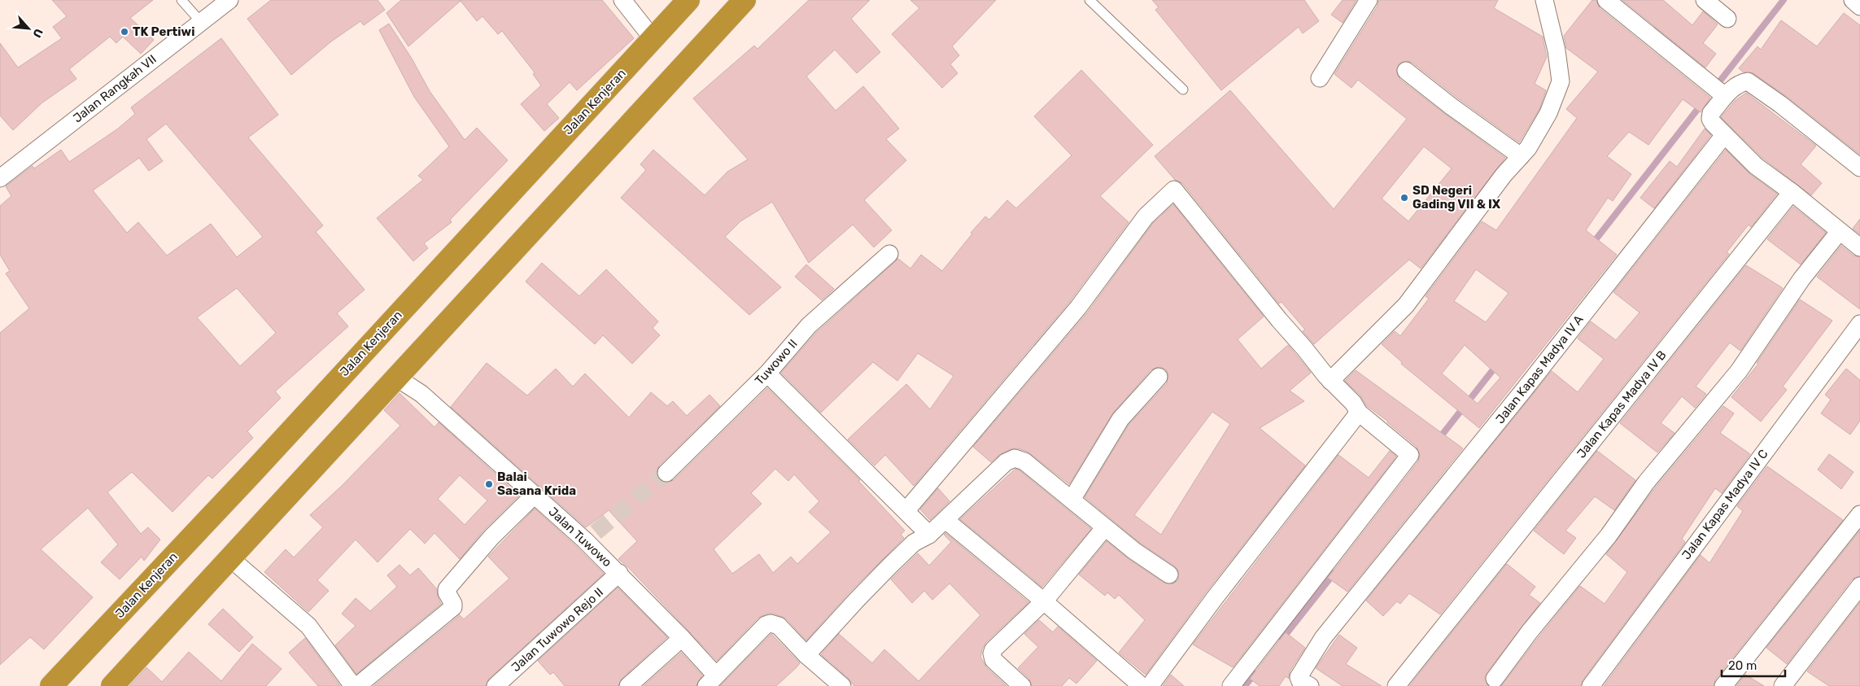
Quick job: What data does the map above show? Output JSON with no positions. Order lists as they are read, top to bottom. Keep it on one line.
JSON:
{"streets":{"highway":["Jalan Kenjeran"],"street":["Jalan Rangkah VII","Tuwowo II","Jalan Kapas Madya IV A","Jalan Kapas Madya IV B","Jalan Kapas Madya IV C","Jalan Tuwowo","Jalan Tuwowo Rejo II"]},"crossings":[["Jalan Tuwowo","Jalan Tuwowo Rejo II"]],"places":["TK Pertiwi","SD Negeri Gading VII & IX","Balai Sasana Krida"],"scale_bar":"20 m","north":"bottom right"}
